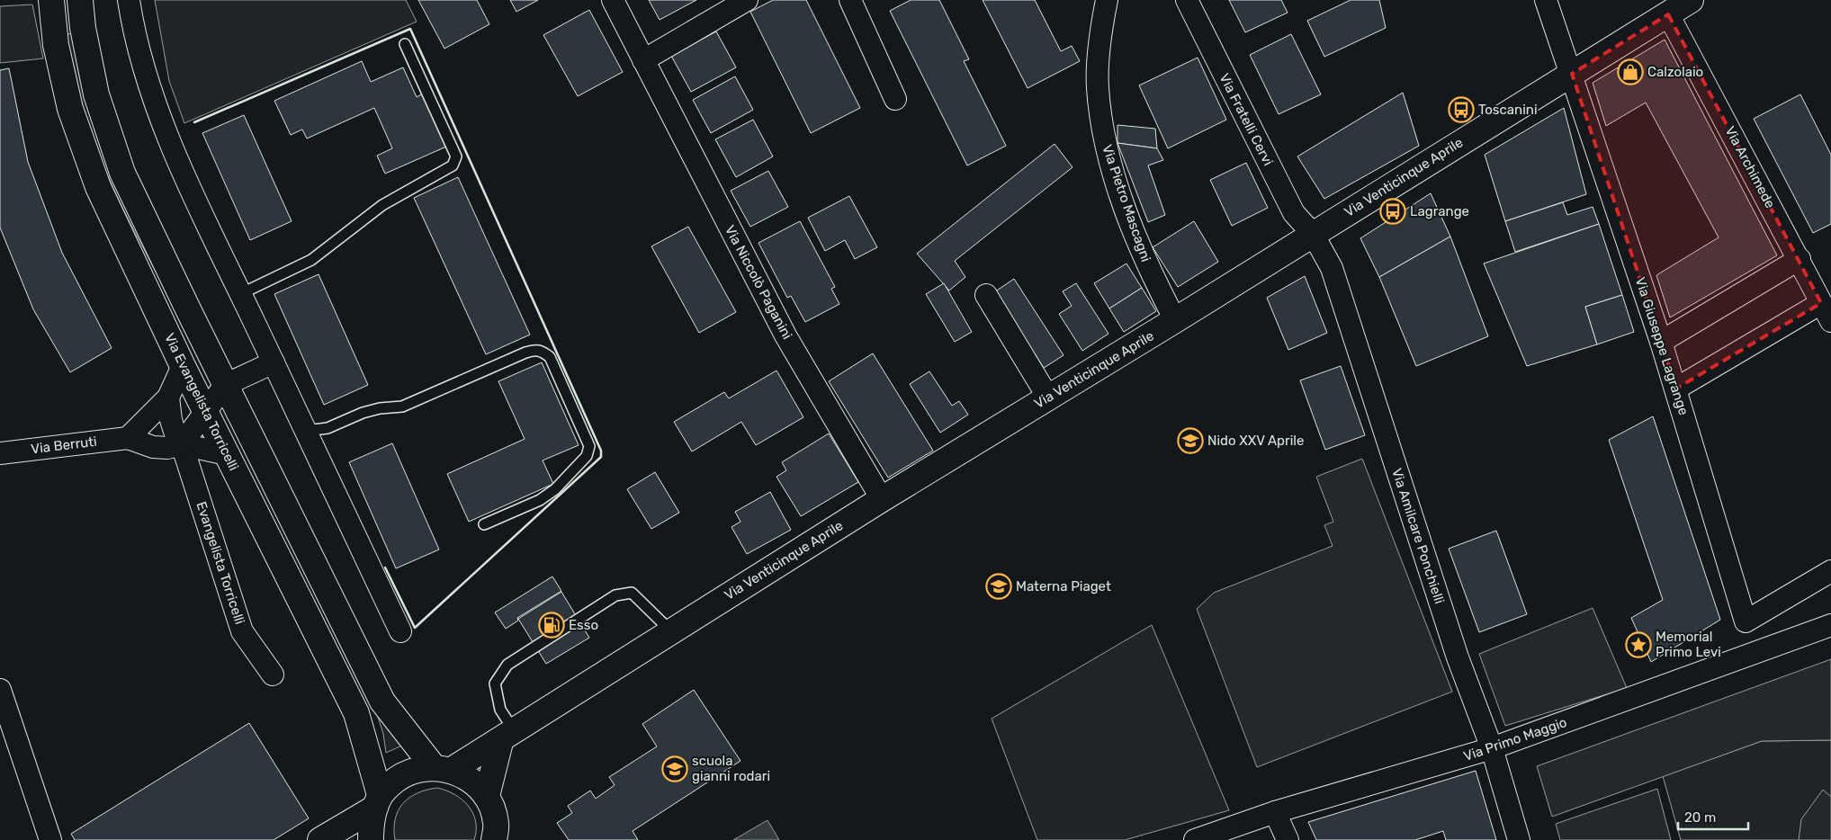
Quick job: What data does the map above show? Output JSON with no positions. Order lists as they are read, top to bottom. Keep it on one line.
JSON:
{"streets":{"street":["Via Fratelli Cervi","Via Archimede","Via Venticinque Aprile","Via Pietro Mascagni","Via Niccolò Paganini","Via Giuseppe Lagrange","Via Evangelista Torricelli","Via Berruti","Via Amilcare Ponchielli","Evangelista Torricelli","Via Primo Maggio"]},"crossings":[["Via Fratelli Cervi","Via Venticinque Aprile"],["Via Fratelli Cervi","Via Amilcare Ponchielli"],["Via Archimede","Via Venticinque Aprile"],["Via Venticinque Aprile","Via Pietro Mascagni"],["Via Venticinque Aprile","Via Niccolò Paganini"],["Via Venticinque Aprile","Via Giuseppe Lagrange"],["Via Venticinque Aprile","Via Evangelista Torricelli"],["Via Venticinque Aprile","Via Amilcare Ponchielli"],["Via Evangelista Torricelli","Via Berruti"],["Via Berruti","Evangelista Torricelli"],["Via Amilcare Ponchielli","Via Primo Maggio"]],"places":{"shop":["Calzolaio"],"bus stop":["Toscanini","Lagrange"],"school or university":["Nido XXV Aprile","Materna Piaget","scuola gianni rodari"],"fuel station":["Esso"],"place":["Memorial Primo Levi"]},"scale_bar":"20 m"}
